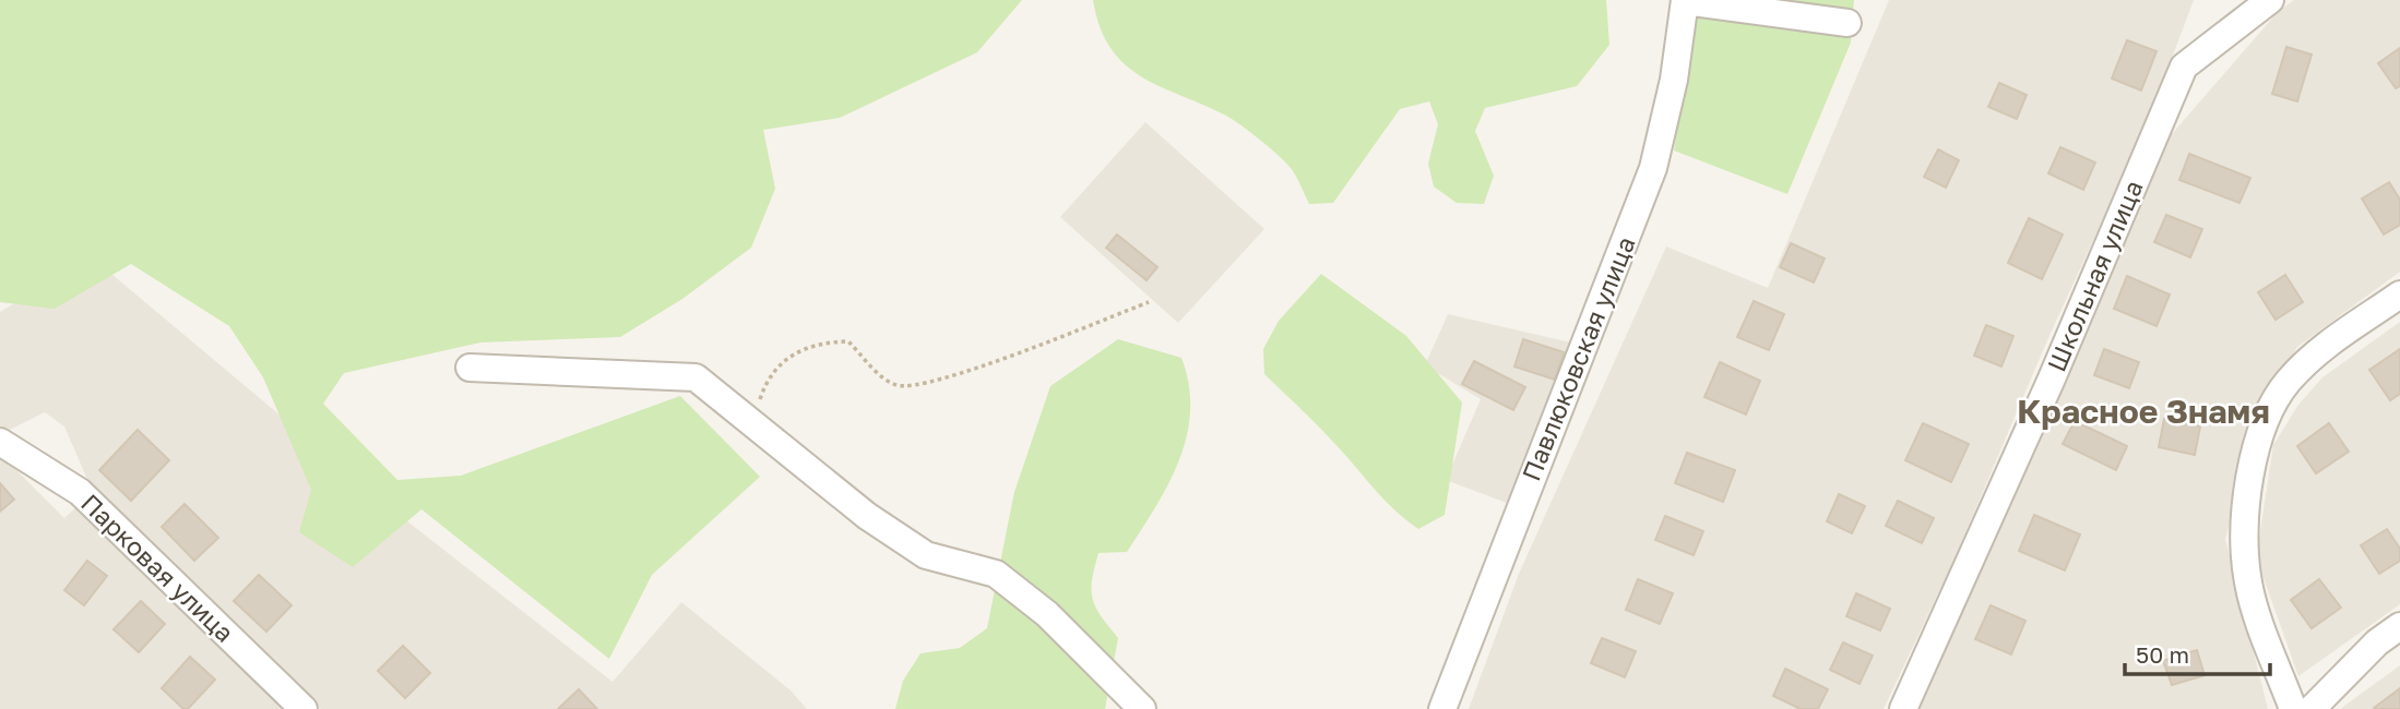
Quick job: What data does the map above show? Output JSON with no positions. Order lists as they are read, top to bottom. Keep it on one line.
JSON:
{"streets":{"street":["Школьная улица","Павлюковская улица","Парковая улица"]},"districts":["Красное Знамя"],"scale_bar":"50 m"}
